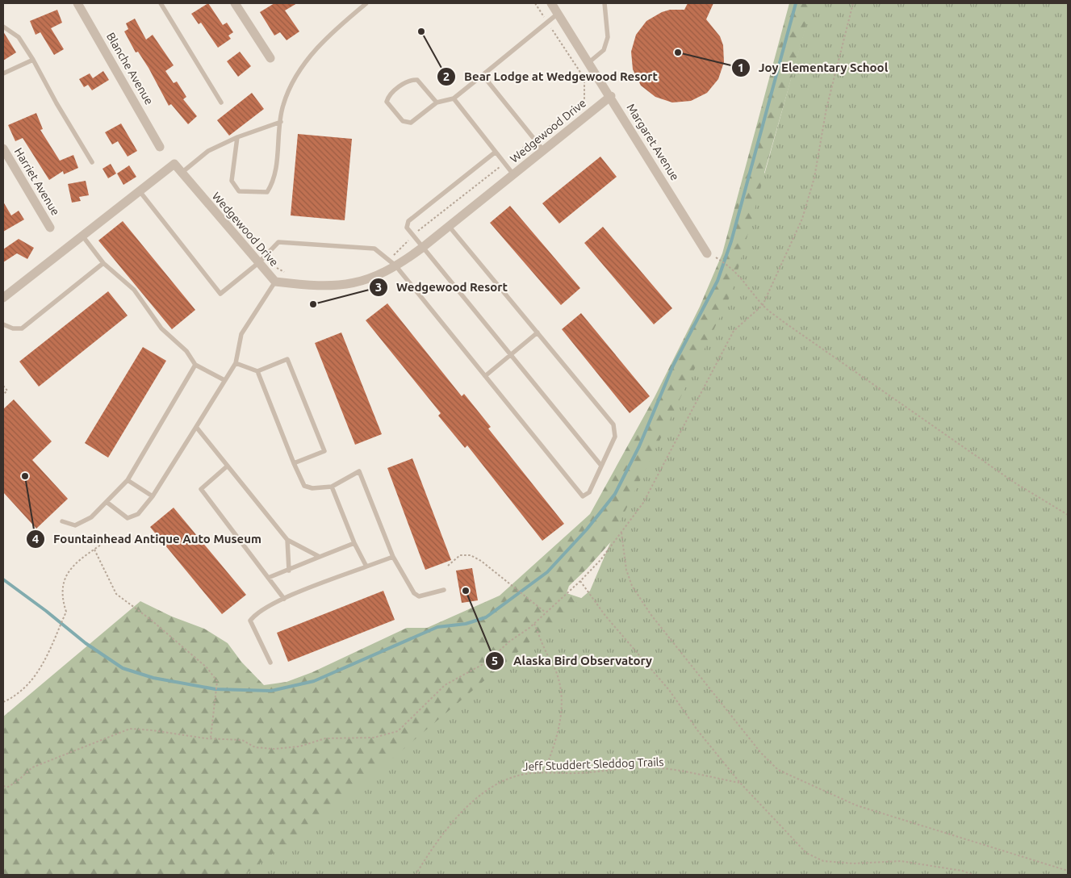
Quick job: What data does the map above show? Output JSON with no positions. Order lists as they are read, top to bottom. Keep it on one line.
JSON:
{"streets":{"street":["Blanche Avenue","Wedgewood Drive","Margaret Avenue","Harriet Avenue"],"path":["Jeff Studdert Sleddog Trails"]},"crossings":[["Wedgewood Drive","Margaret Avenue"]],"places":["Bear Lodge at Wedgewood Resort","Joy Elementary School","Wedgewood Resort","Fountainhead Antique Auto Museum","Alaska Bird Observatory"]}
